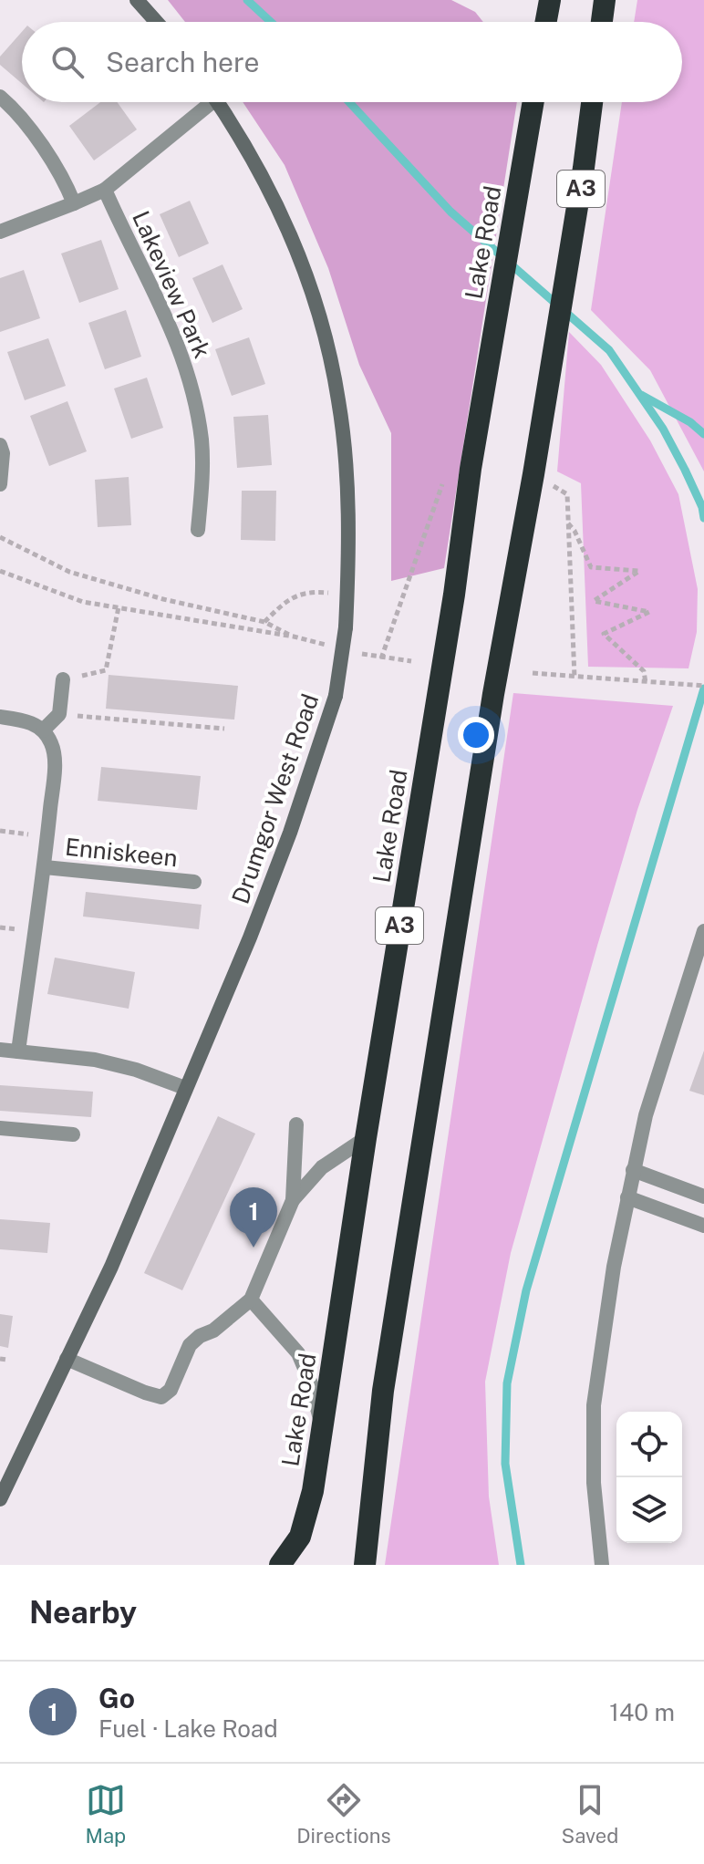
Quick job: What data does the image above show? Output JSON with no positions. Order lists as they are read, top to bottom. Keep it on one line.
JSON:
{"streets":{"highway":["A3","Lake Road"],"street":["Lakeview Park","Drumgor West Road","Enniskeen"]},"page":{"search":"Search here","pins":"1","heading":"Nearby","list":[{"mark":"1","name":"Go","note":"Fuel · Lake Road","value":"140 m"}],"nav":["Map","Directions","Saved"]}}
